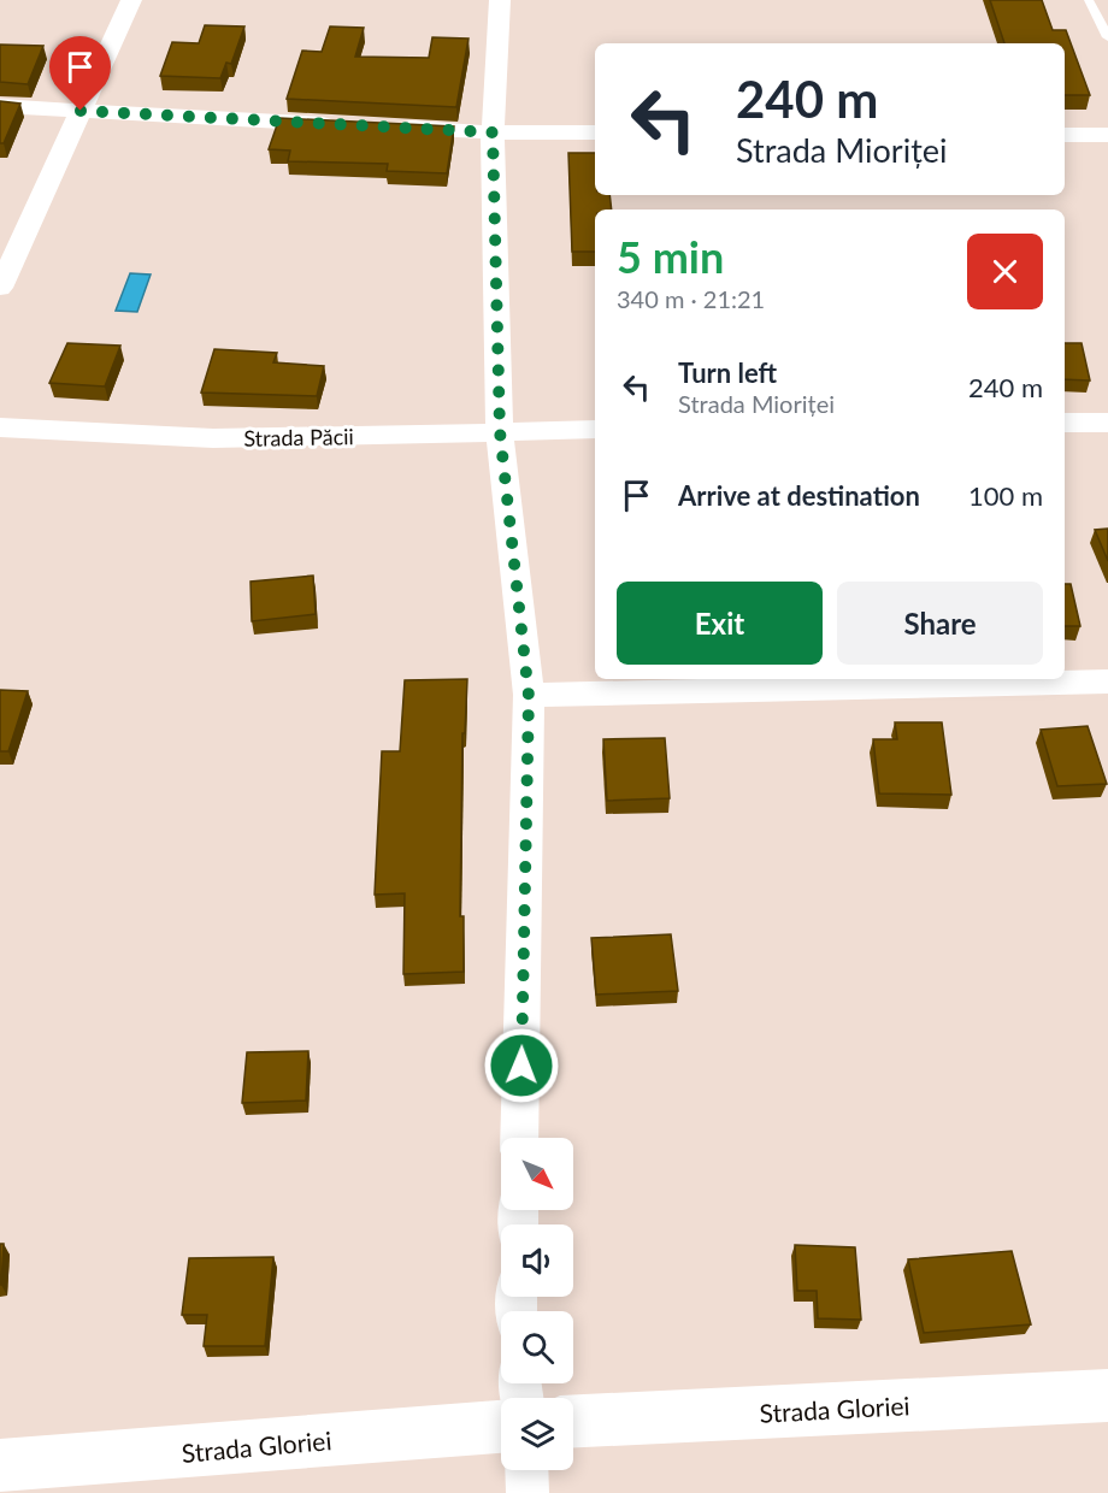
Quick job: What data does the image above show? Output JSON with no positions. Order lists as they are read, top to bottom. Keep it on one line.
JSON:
{"streets":{"street":["Strada Păcii","Strada Gloriei"]},"north":"bottom right","page":{"turn":["240 m","Strada Mioriței"],"heading":["5 min","340 m · 21:21"],"list":[{"name":"Turn left","note":"Strada Mioriței","value":"240 m"},{"name":"Arrive at destination","value":"100 m"}],"buttons":["Exit","Share"]}}
